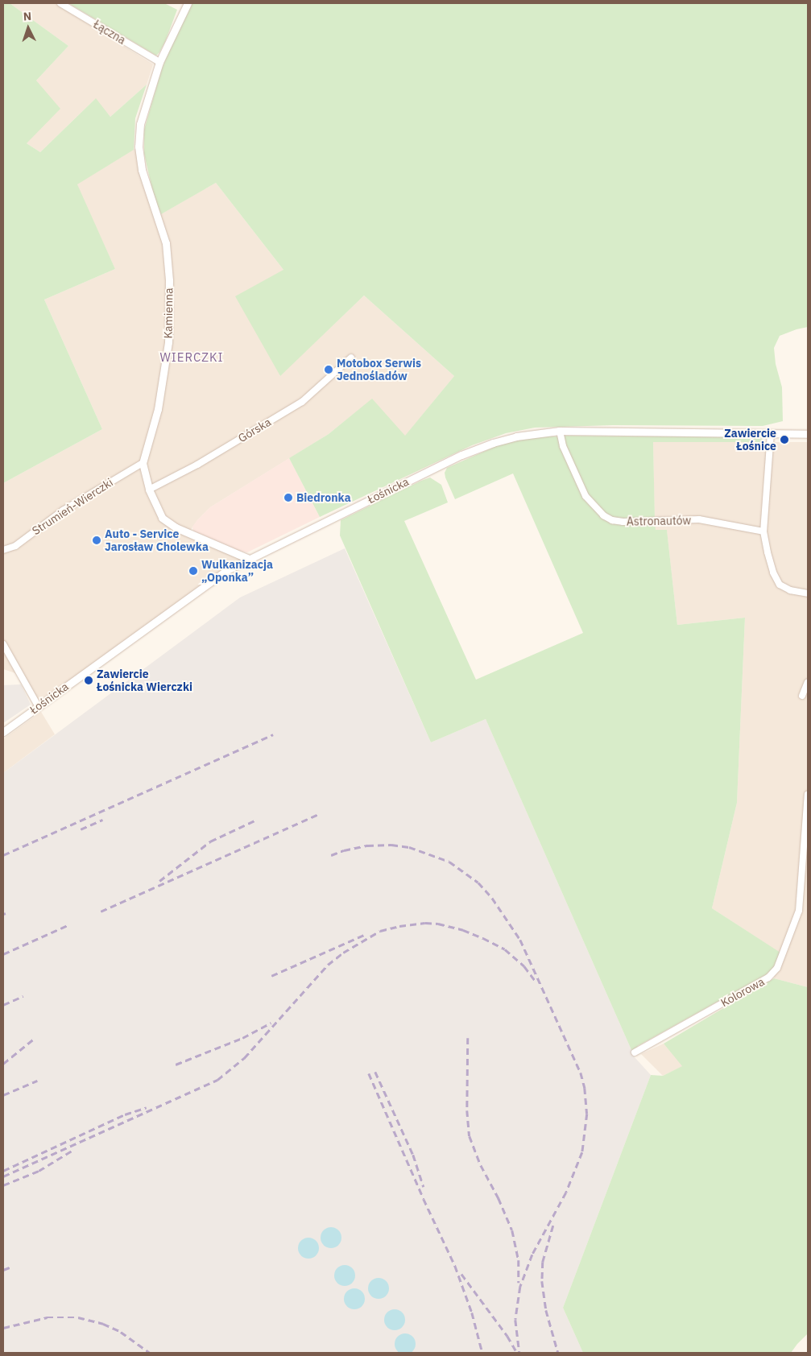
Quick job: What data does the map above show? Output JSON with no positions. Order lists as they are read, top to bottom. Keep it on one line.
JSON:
{"streets":{"street":["Łączna","Kamienna","Górska","Łośnicka","Strumień-Wierczki","Astronautów","Kolorowa"]},"crossings":[["Łączna","Kamienna"],["Kamienna","Górska"],["Kamienna","Łośnicka"],["Kamienna","Strumień-Wierczki"],["Łośnicka","Astronautów"]],"districts":["WIERCZKI"],"places":["Motobox Serwis Jednośladów","Zawiercie Łośnice","Biedronka","Auto - Service Jarosław Cholewka","Wulkanizacja „Oponka”","Zawiercie Łośnicka Wierczki"],"north":"top"}
